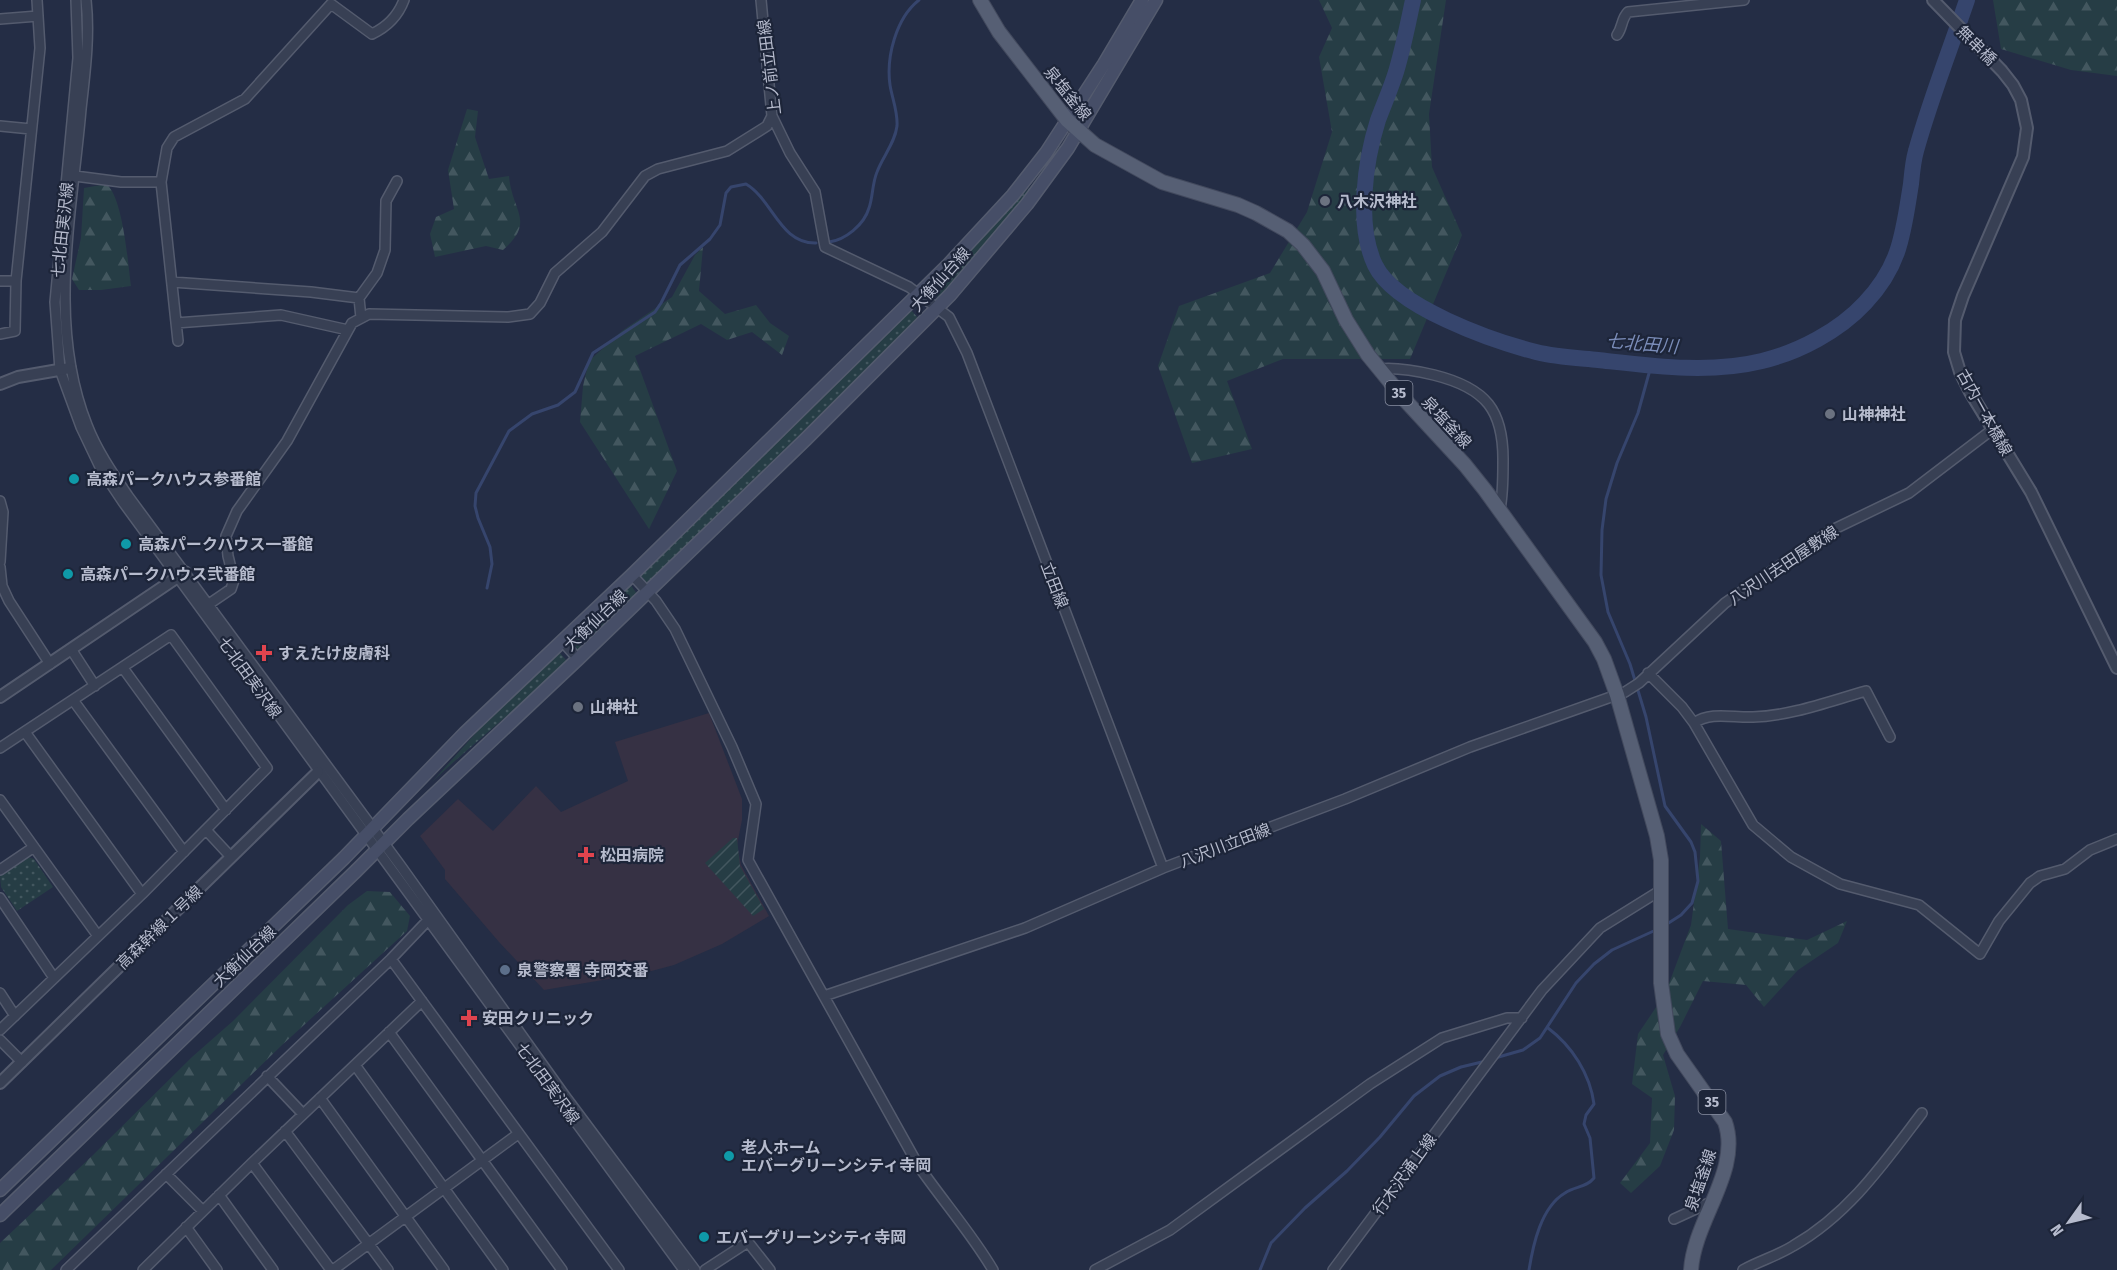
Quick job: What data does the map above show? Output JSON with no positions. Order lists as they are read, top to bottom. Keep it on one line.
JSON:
{"streets":{"main road":["泉塩釜線","大衡仙台線","35"],"street":["無串橋","上ノ前立田線","七北田実沢線","古内一本橋線","八沢川去田屋敷線","立田線","八沢川立田線","高森幹線１号線","行木沢涌上線"]},"crossings":[["無串橋","古内一本橋線"],["上ノ前立田線","大衡仙台線"],["上ノ前立田線","立田線"],["泉塩釜線","大衡仙台線"],["泉塩釜線","八沢川去田屋敷線"],["泉塩釜線","八沢川立田線"],["泉塩釜線","行木沢涌上線"],["七北田実沢線","大衡仙台線"],["七北田実沢線","高森幹線１号線"],["大衡仙台線","立田線"],["古内一本橋線","八沢川去田屋敷線"],["八沢川去田屋敷線","八沢川立田線"],["立田線","八沢川立田線"]],"water":["七北田川"],"places":{"other":["八木沢神社","山神神社","高森パークハウス参番館","高森パークハウス一番館","高森パークハウス弐番館","山神社","泉警察署 寺岡交番","老人ホーム エバーグリーンシティ寺岡","エバーグリーンシティ寺岡"],"health":["すえたけ皮膚科","松田病院","安田クリニック"]},"north":"bottom left"}
